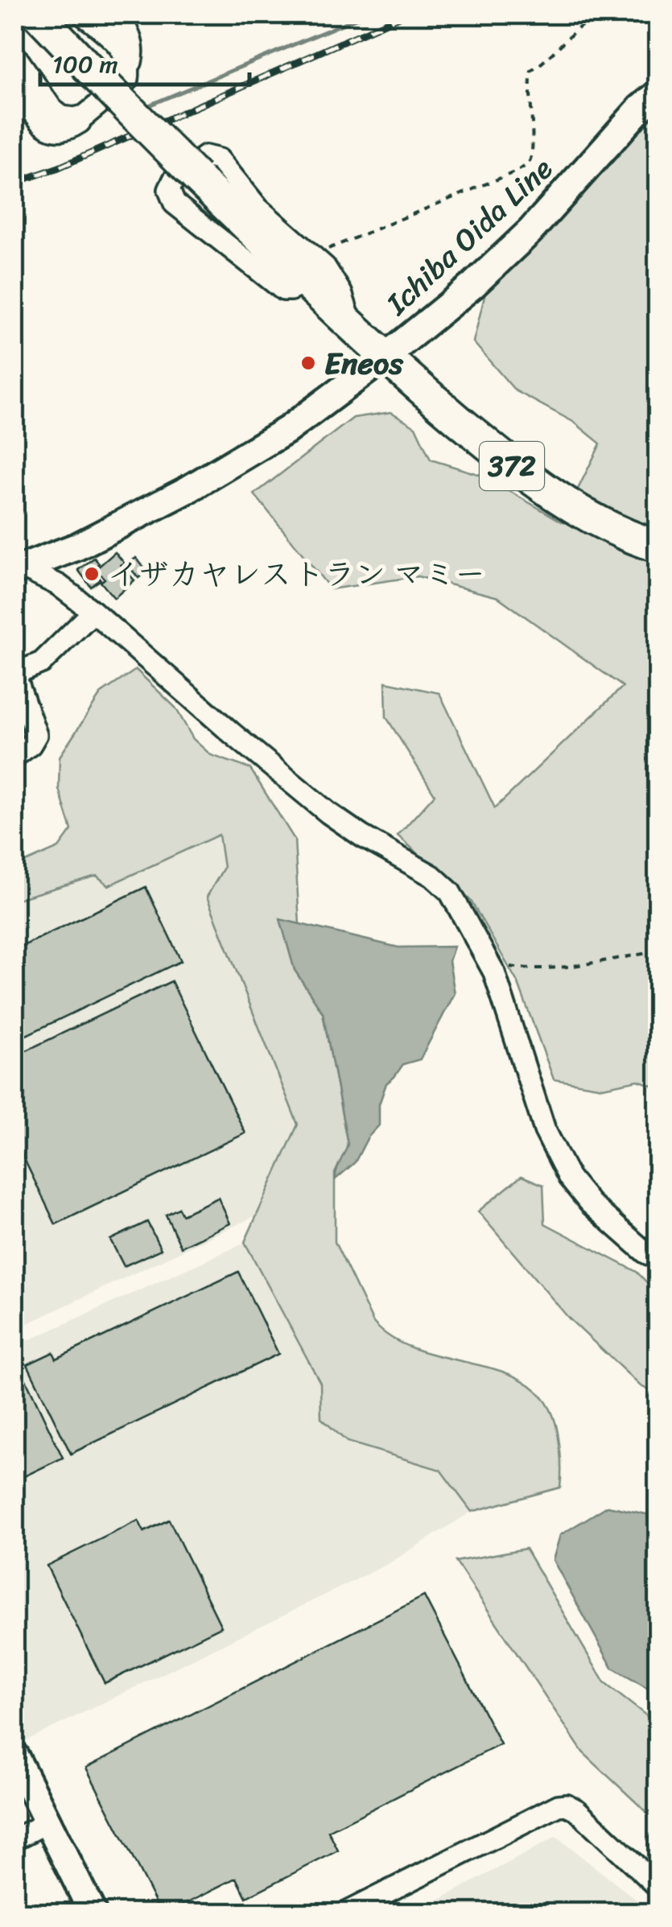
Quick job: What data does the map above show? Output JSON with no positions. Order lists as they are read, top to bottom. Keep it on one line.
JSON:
{"streets":{"highway":["372"],"main road":["Ichiba Oida Line"]},"crossings":[["Ichiba Oida Line","372"]],"places":["Eneos","イザカヤレストラン マミー"],"scale_bar":"100 m"}
